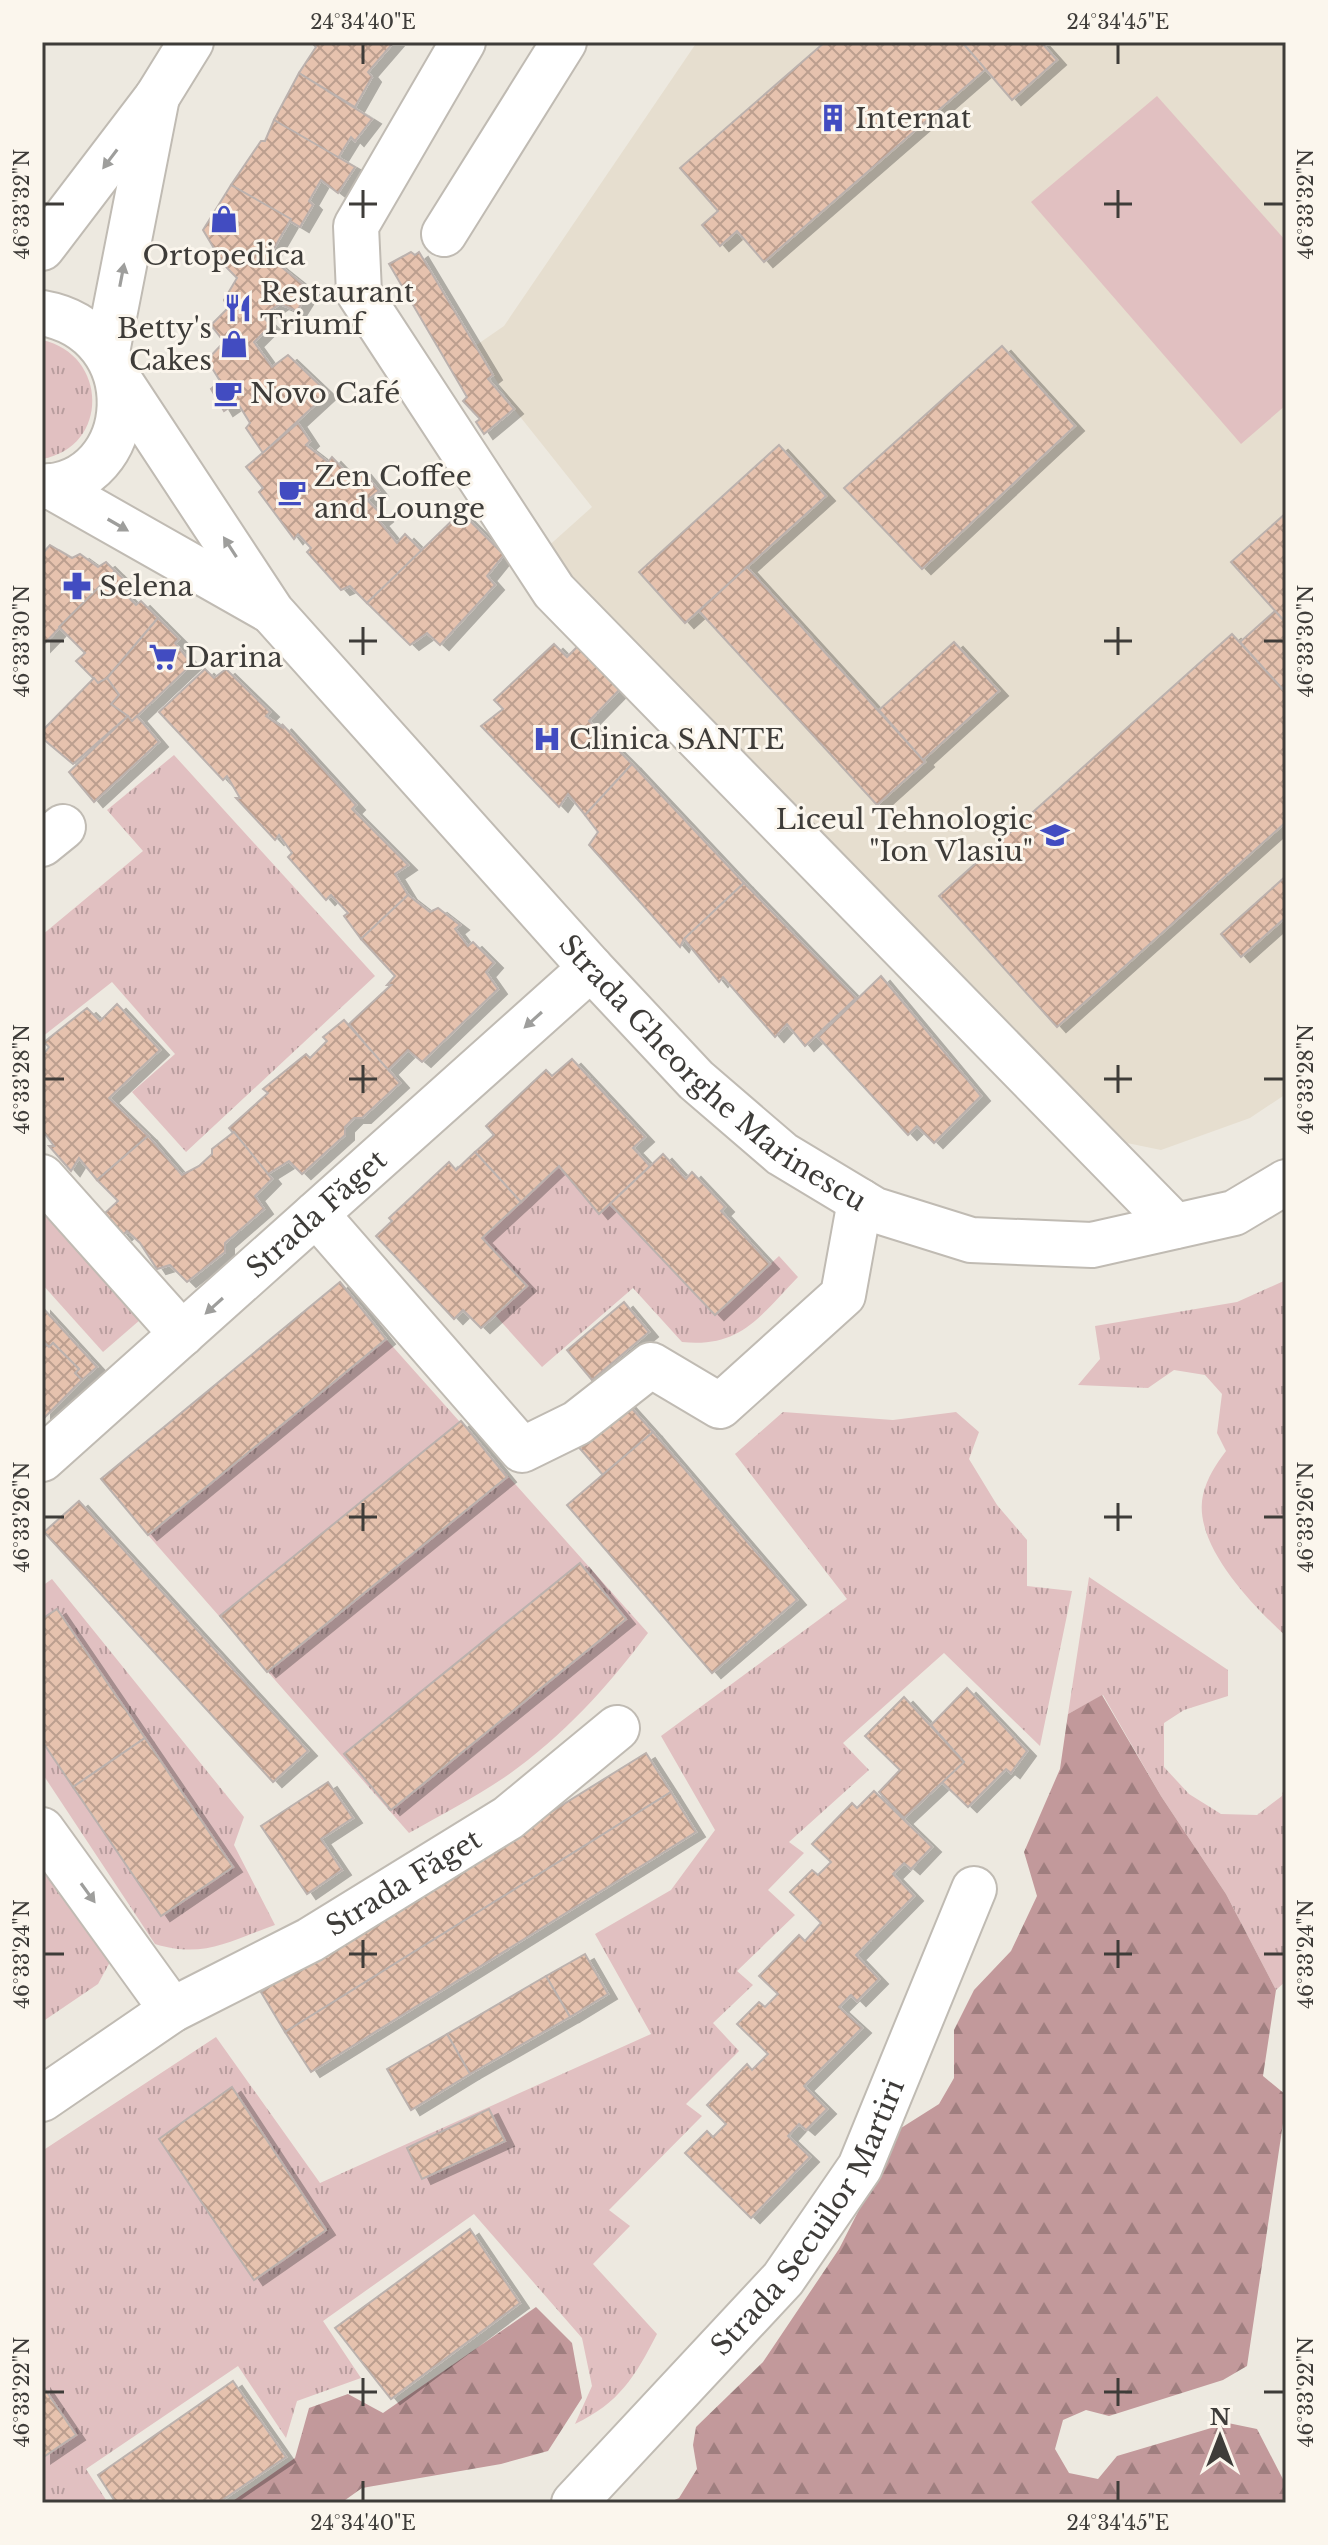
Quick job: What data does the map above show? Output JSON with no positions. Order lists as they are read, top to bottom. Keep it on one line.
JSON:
{"streets":{"main road":["Strada Gheorghe Marinescu","Strada Făget","Strada Secuilor Martiri"]},"crossings":[["Strada Gheorghe Marinescu","Strada Făget"]],"one_way":["Strada Făget"],"places":{"building":["Internat"],"shop":["Ortopedica","Betty's Cakes"],"restaurant":["Restaurant Triumf"],"cafe":["Novo Café","Zen Coffee and Lounge"],"pharmacy":["Selena"],"supermarket":["Darina"],"hospital":["Clinica SANTE"],"school or university":["Liceul Tehnologic \"Ion Vlasiu\""]},"north":"top","coordinates":["24°34'40\"E","24°34'45\"E","46°33'32\"N","46°33'30\"N","46°33'28\"N","46°33'26\"N","46°33'24\"N","46°33'22\"N"]}
